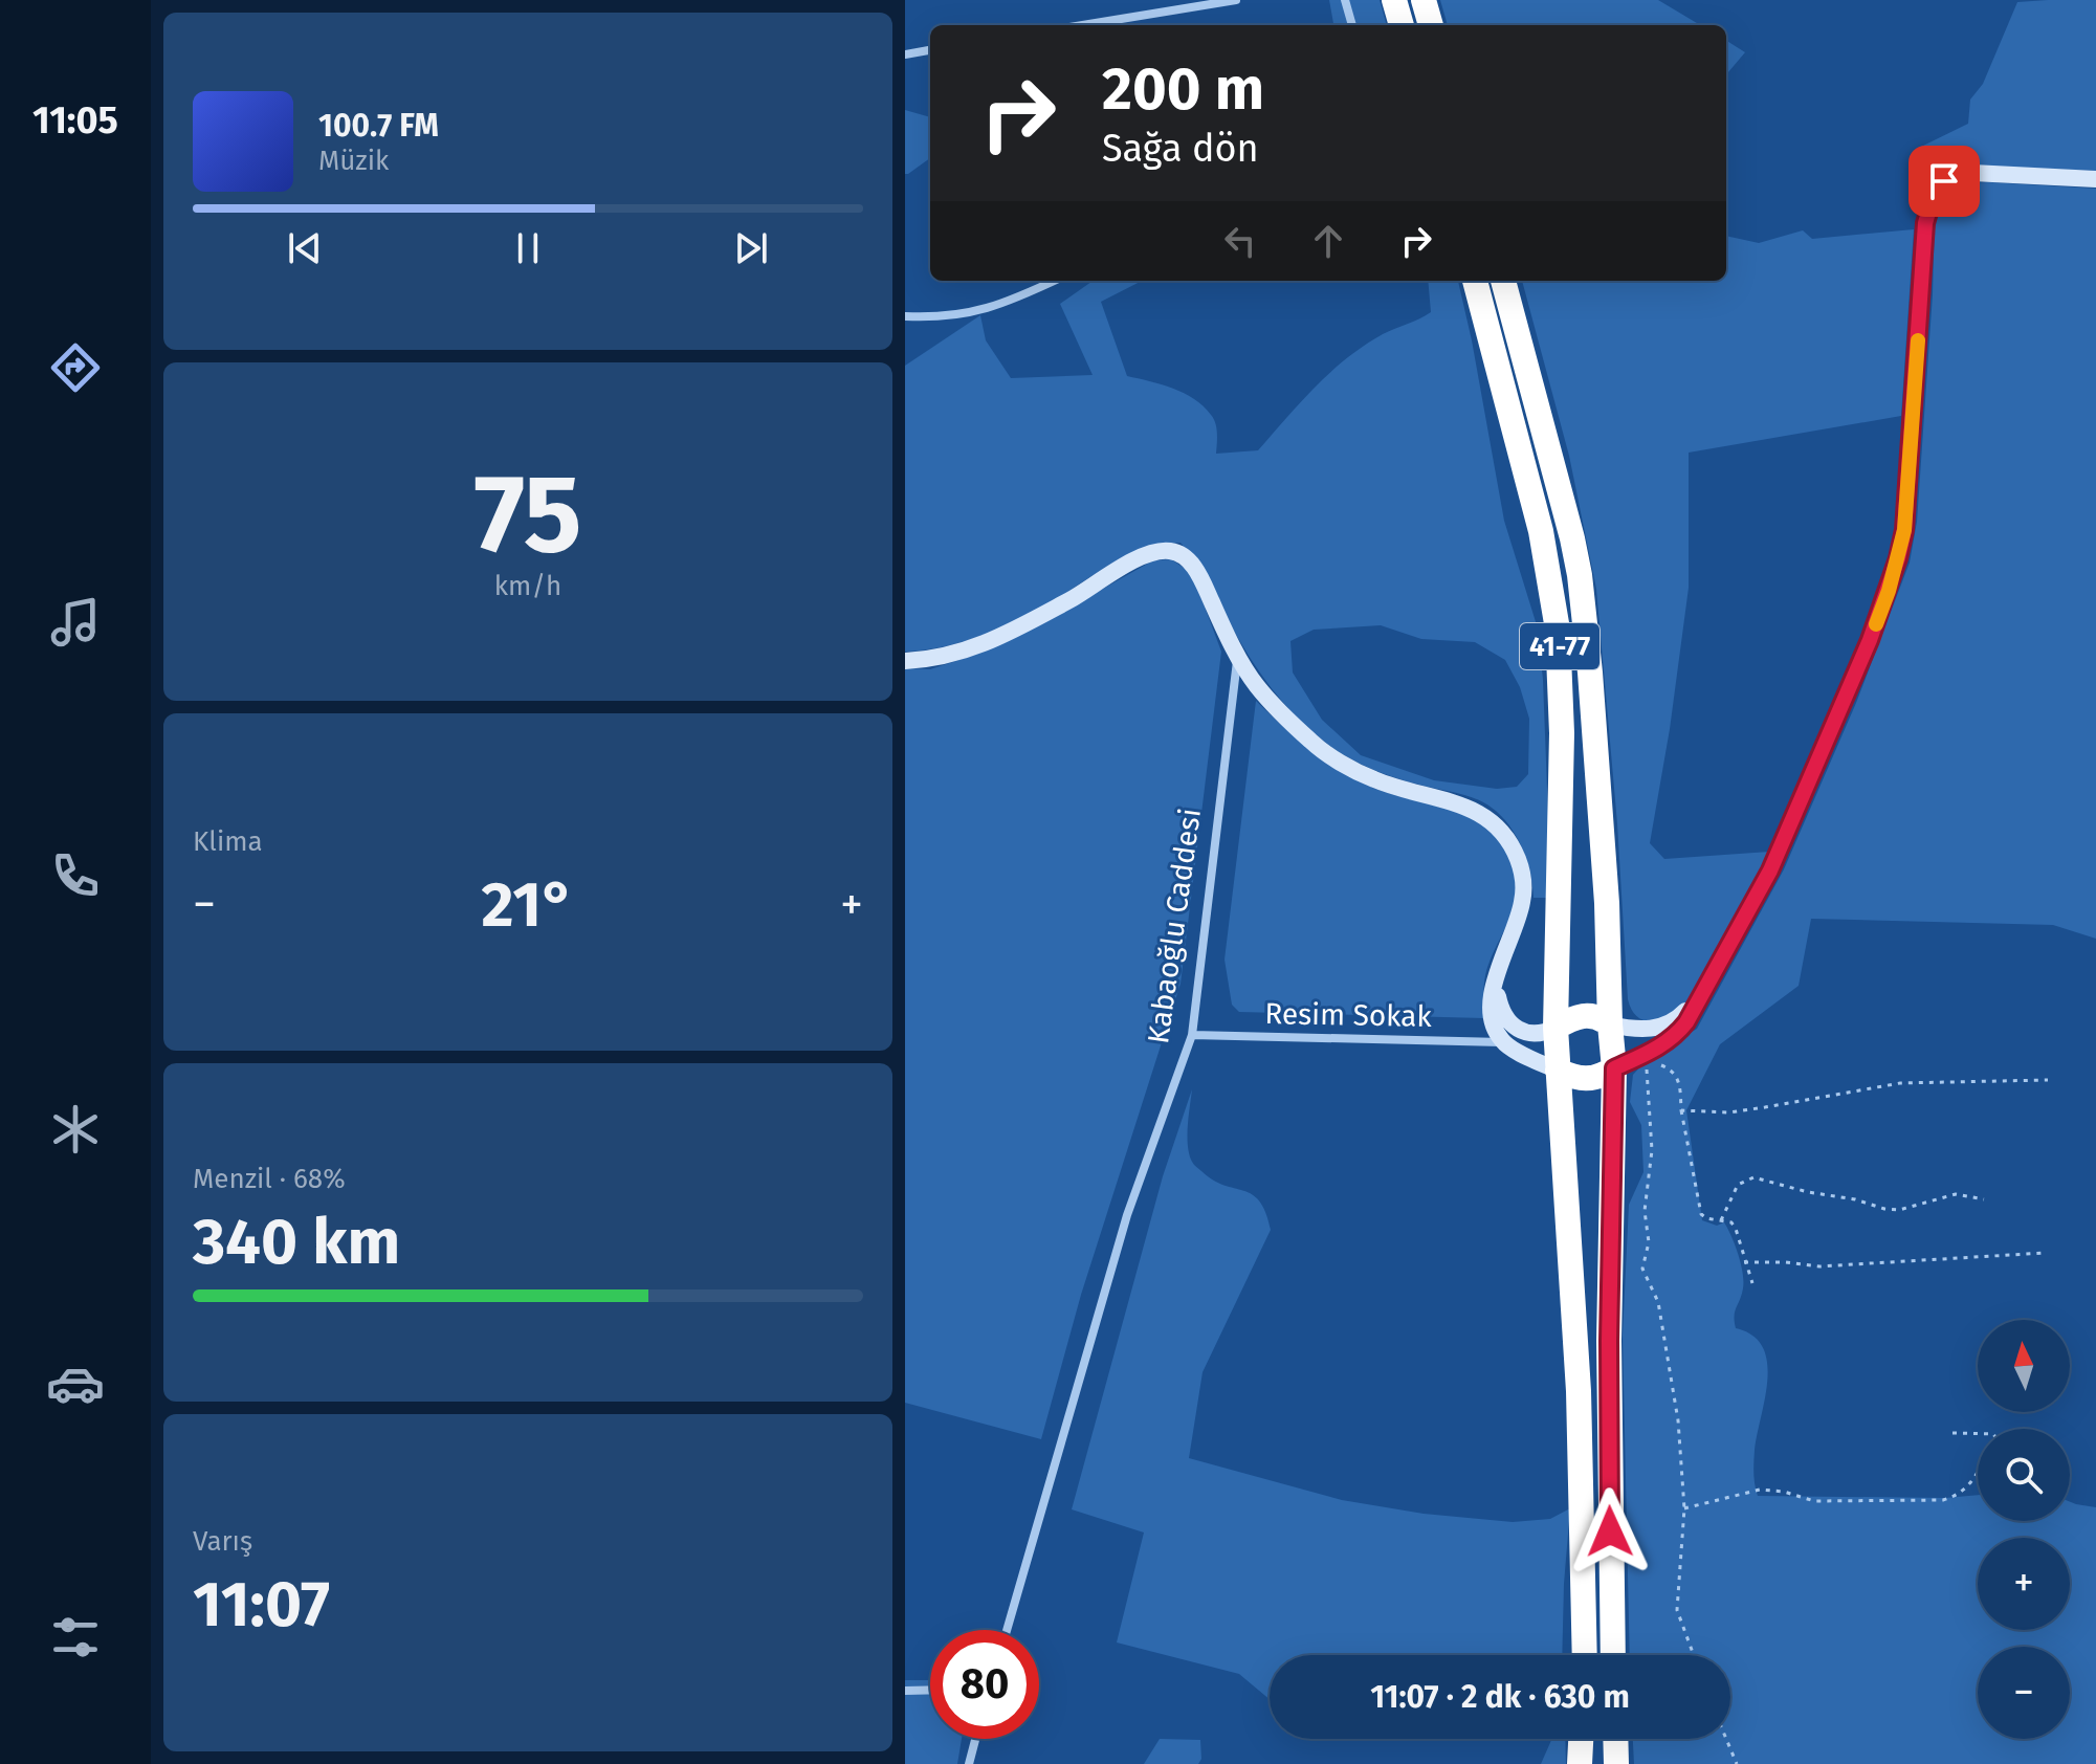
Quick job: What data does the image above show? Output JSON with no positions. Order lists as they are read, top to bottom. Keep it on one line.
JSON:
{"streets":{"highway":["41-77"],"street":["Kabaoğlu Caddesi","Resim Sokak"]},"crossings":[["Kabaoğlu Caddesi","Resim Sokak"]],"north":"top","page":{"tabs":"11:05","turn":["200 m","Sağa dön"],"song":["100.7 FM","Müzik"],"tile":[["75","km/h"],"Klima",["Menzil · 68%","340 km"],["Varış","11:07"]],"heat":["−","21°","+"],"map_buttons":["+","−"],"limit":"80","trip":"11:07 · 2 dk · 630 m"}}
